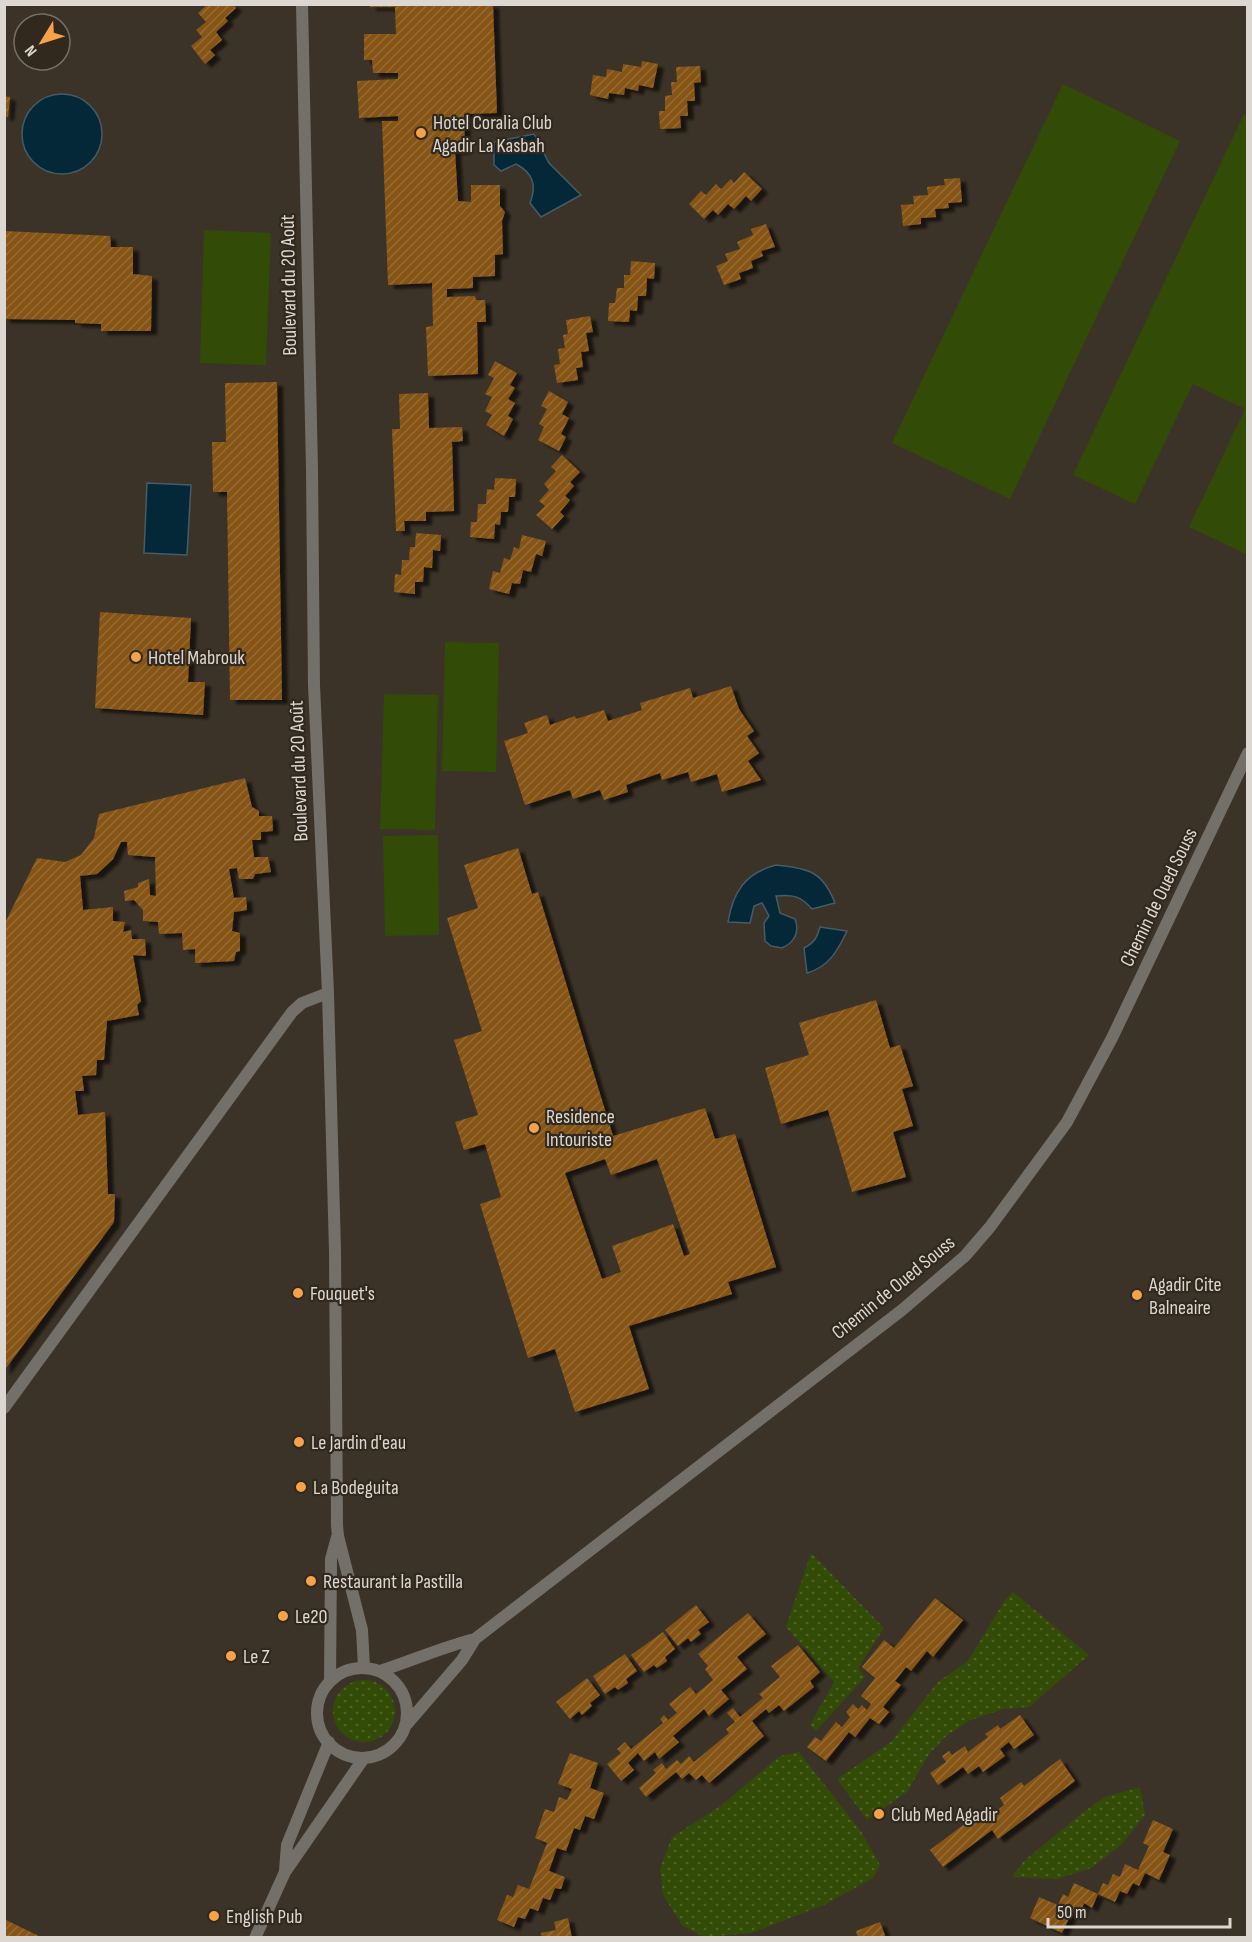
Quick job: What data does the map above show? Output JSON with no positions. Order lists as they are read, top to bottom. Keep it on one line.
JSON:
{"streets":{"street":["Boulevard du 20 Août","Chemin de Oued Souss"]},"crossings":[["Boulevard du 20 Août","Chemin de Oued Souss"]],"places":["Hotel Coralia Club Agadir La Kasbah","Hotel Mabrouk","Residence Intouriste","Fouquet's","Agadir Cite Balneaire","Le Jardin d'eau","La Bodeguita","Restaurant la Pastilla","Le20","Le Z","Club Med Agadir","English Pub"],"scale_bar":"50 m","north":"bottom left"}
